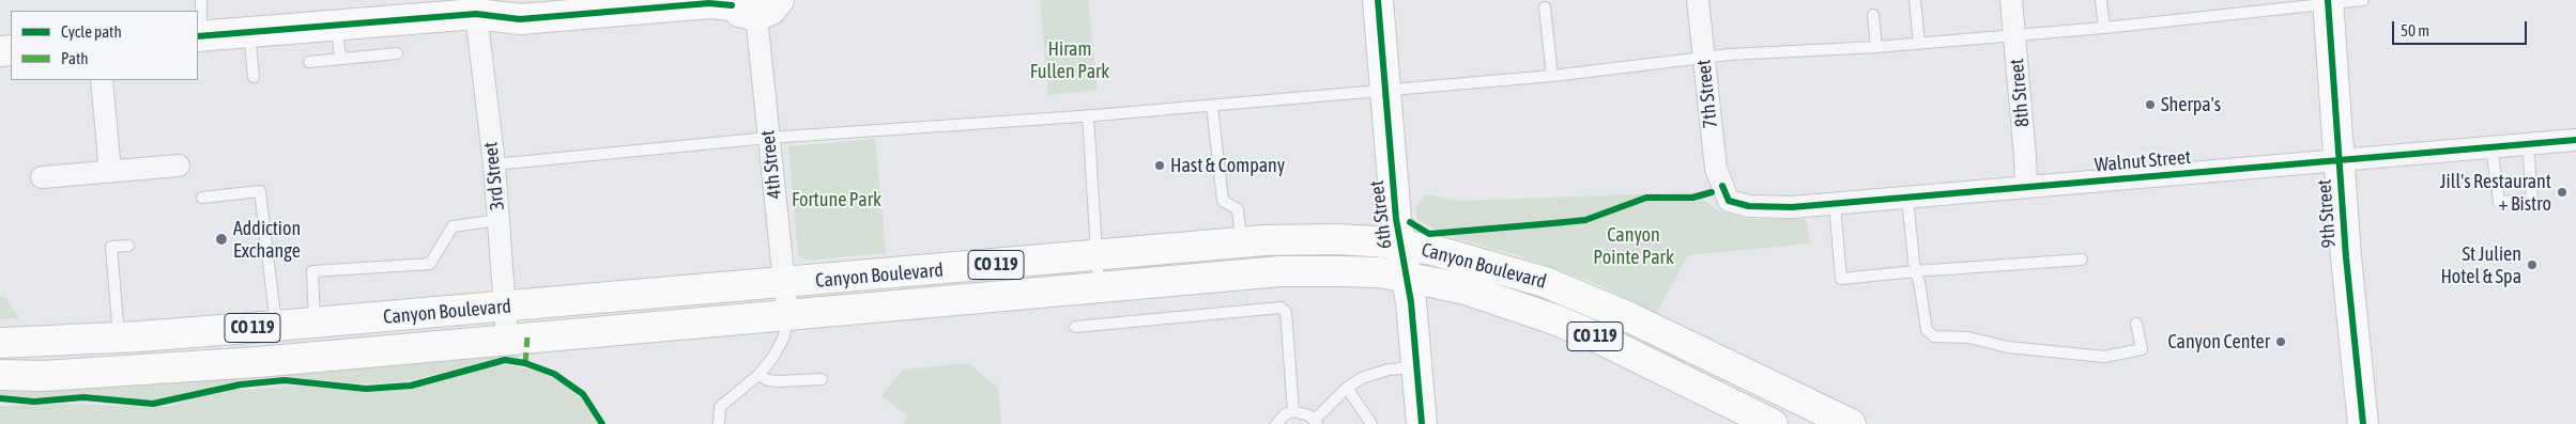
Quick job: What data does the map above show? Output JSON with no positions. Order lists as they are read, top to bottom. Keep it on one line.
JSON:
{"streets":{"main road":["9th Street","6th Street","CO 119","Canyon Boulevard"],"street":["8th Street","7th Street","Walnut Street","4th Street","3rd Street"]},"crossings":[["8th Street","Walnut Street"],["7th Street","Walnut Street"],["Walnut Street","9th Street"],["4th Street","Canyon Boulevard"],["3rd Street","Canyon Boulevard"],["6th Street","Canyon Boulevard"]],"parks":["Hiram Fullen Park","Fortune Park","Canyon Pointe Park"],"places":["Sherpa's","Hast & Company","Jill's Restaurant + Bistro","Addiction Exchange","St Julien Hotel & Spa","Canyon Center"],"legend":["Cycle path","Path"],"scale_bar":"50 m"}
